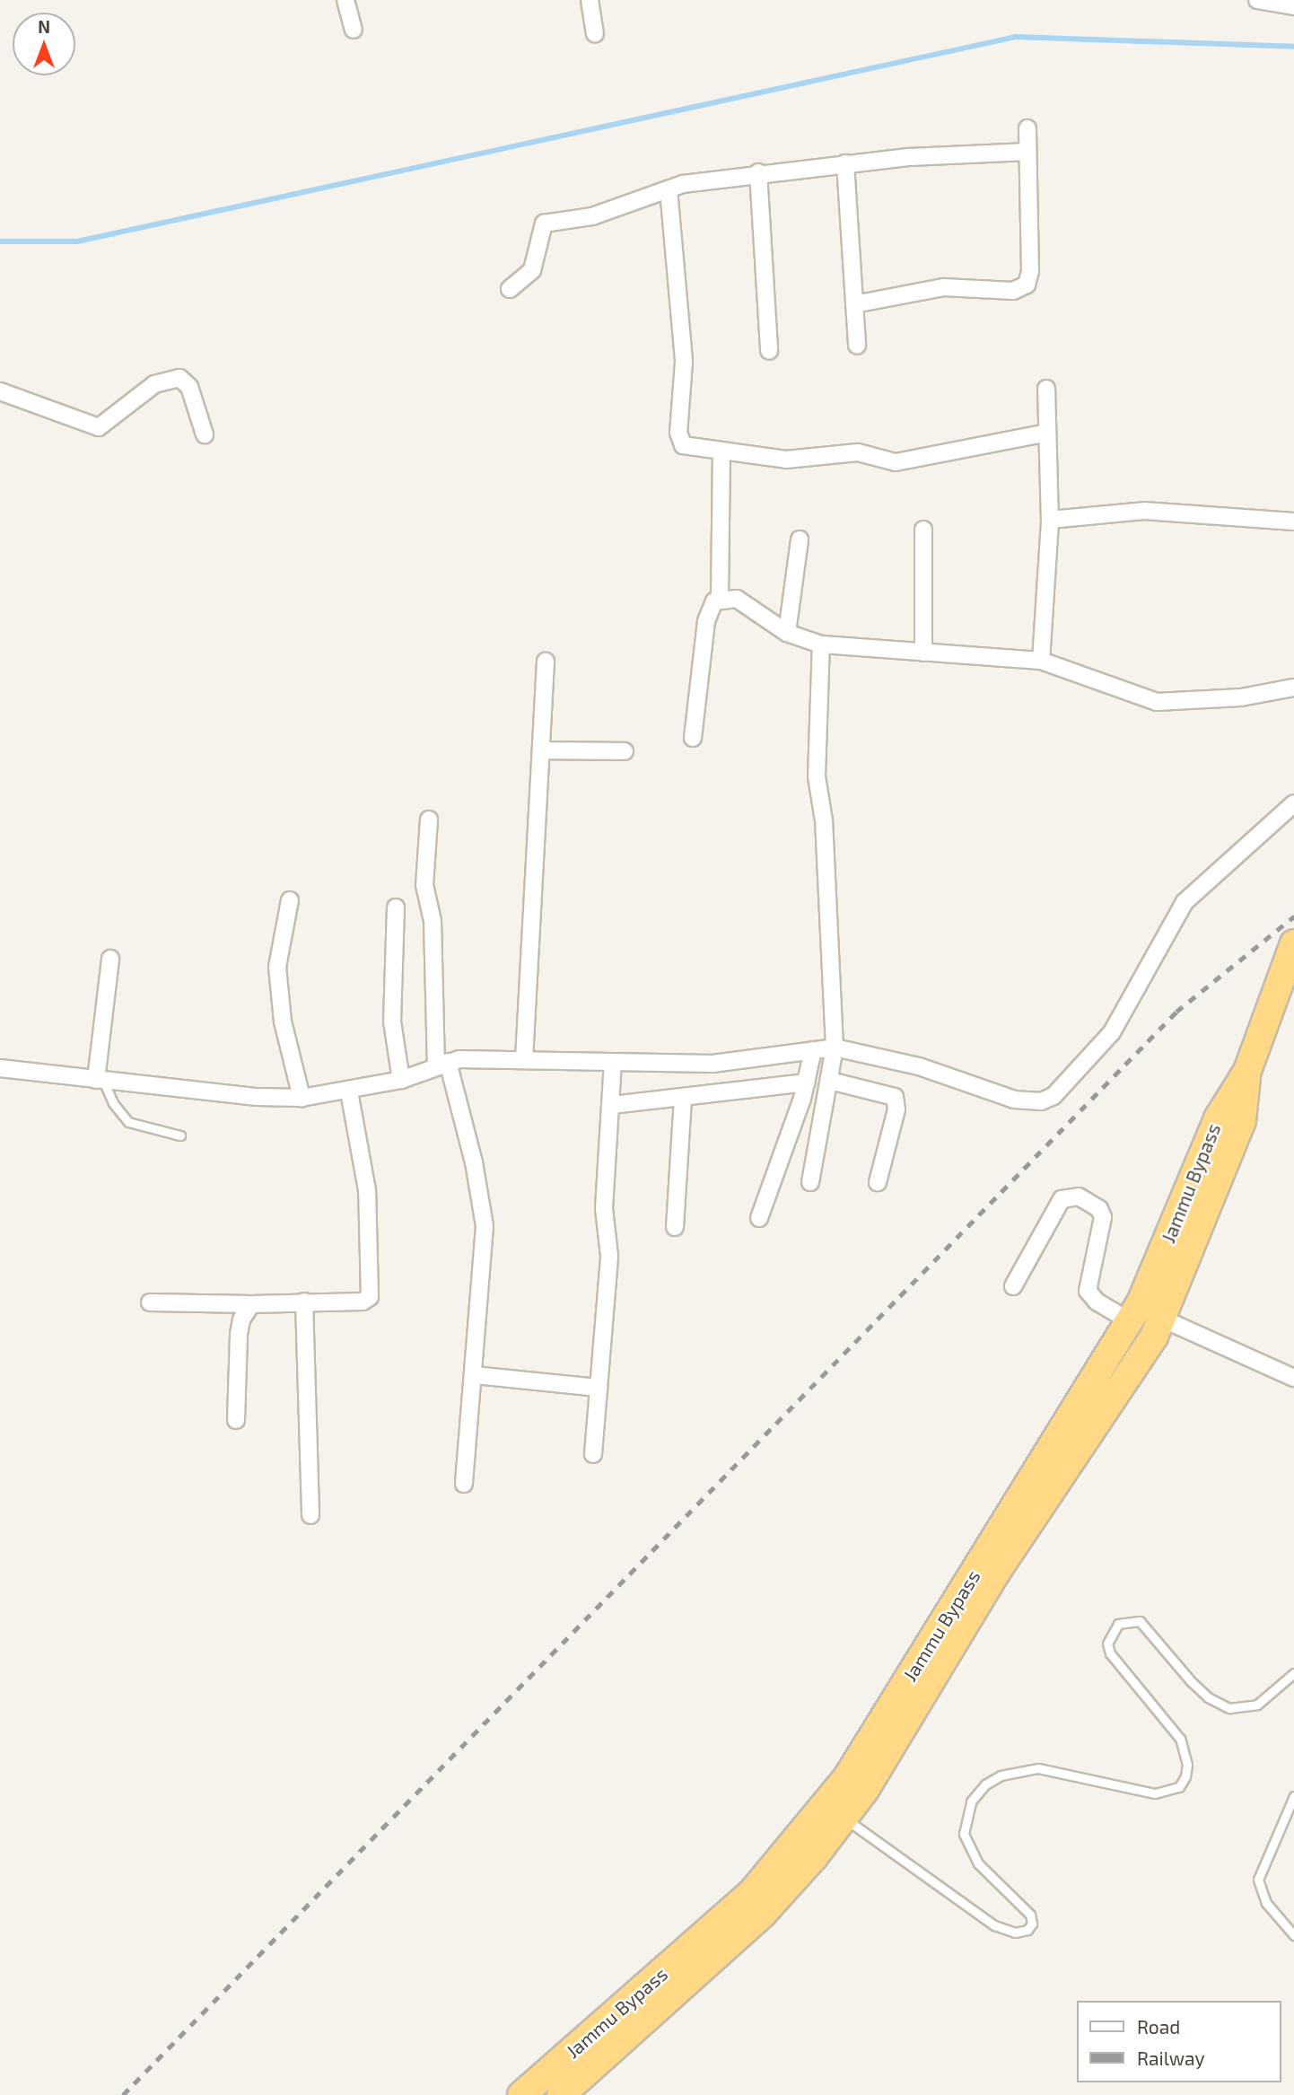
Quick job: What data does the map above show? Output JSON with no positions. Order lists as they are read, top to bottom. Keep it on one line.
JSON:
{"streets":{"highway":["Jammu Bypass"]},"legend":["Road","Railway"],"north":"top"}
